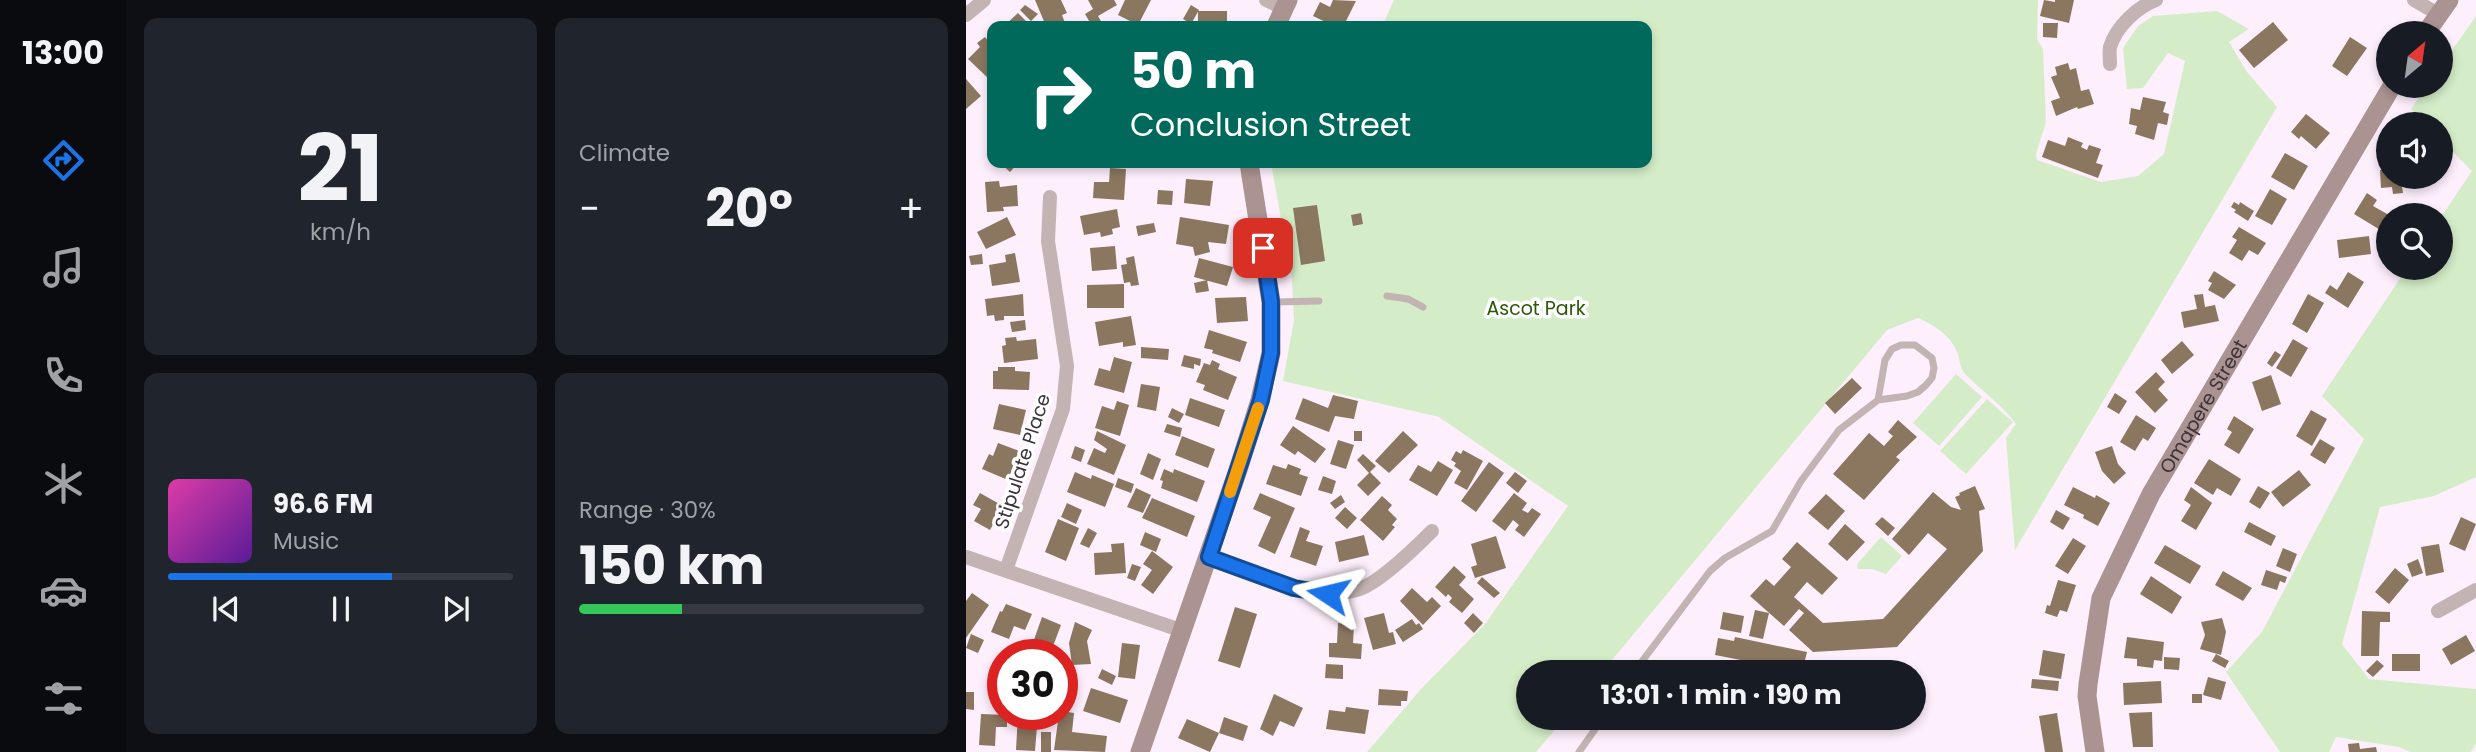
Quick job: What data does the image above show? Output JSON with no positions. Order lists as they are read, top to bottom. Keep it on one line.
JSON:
{"streets":{"main road":["Omapere Street"],"street":["Stipulate Place"]},"parks":["Ascot Park"],"north":"top right","page":{"tabs":"13:00","tile":[["21","km/h"],"Climate",["Range · 30%","150 km"]],"turn":["50 m","Conclusion Street"],"heat":["−","20°","+"],"song":["96.6 FM","Music"],"limit":"30","trip":"13:01 · 1 min · 190 m"}}
